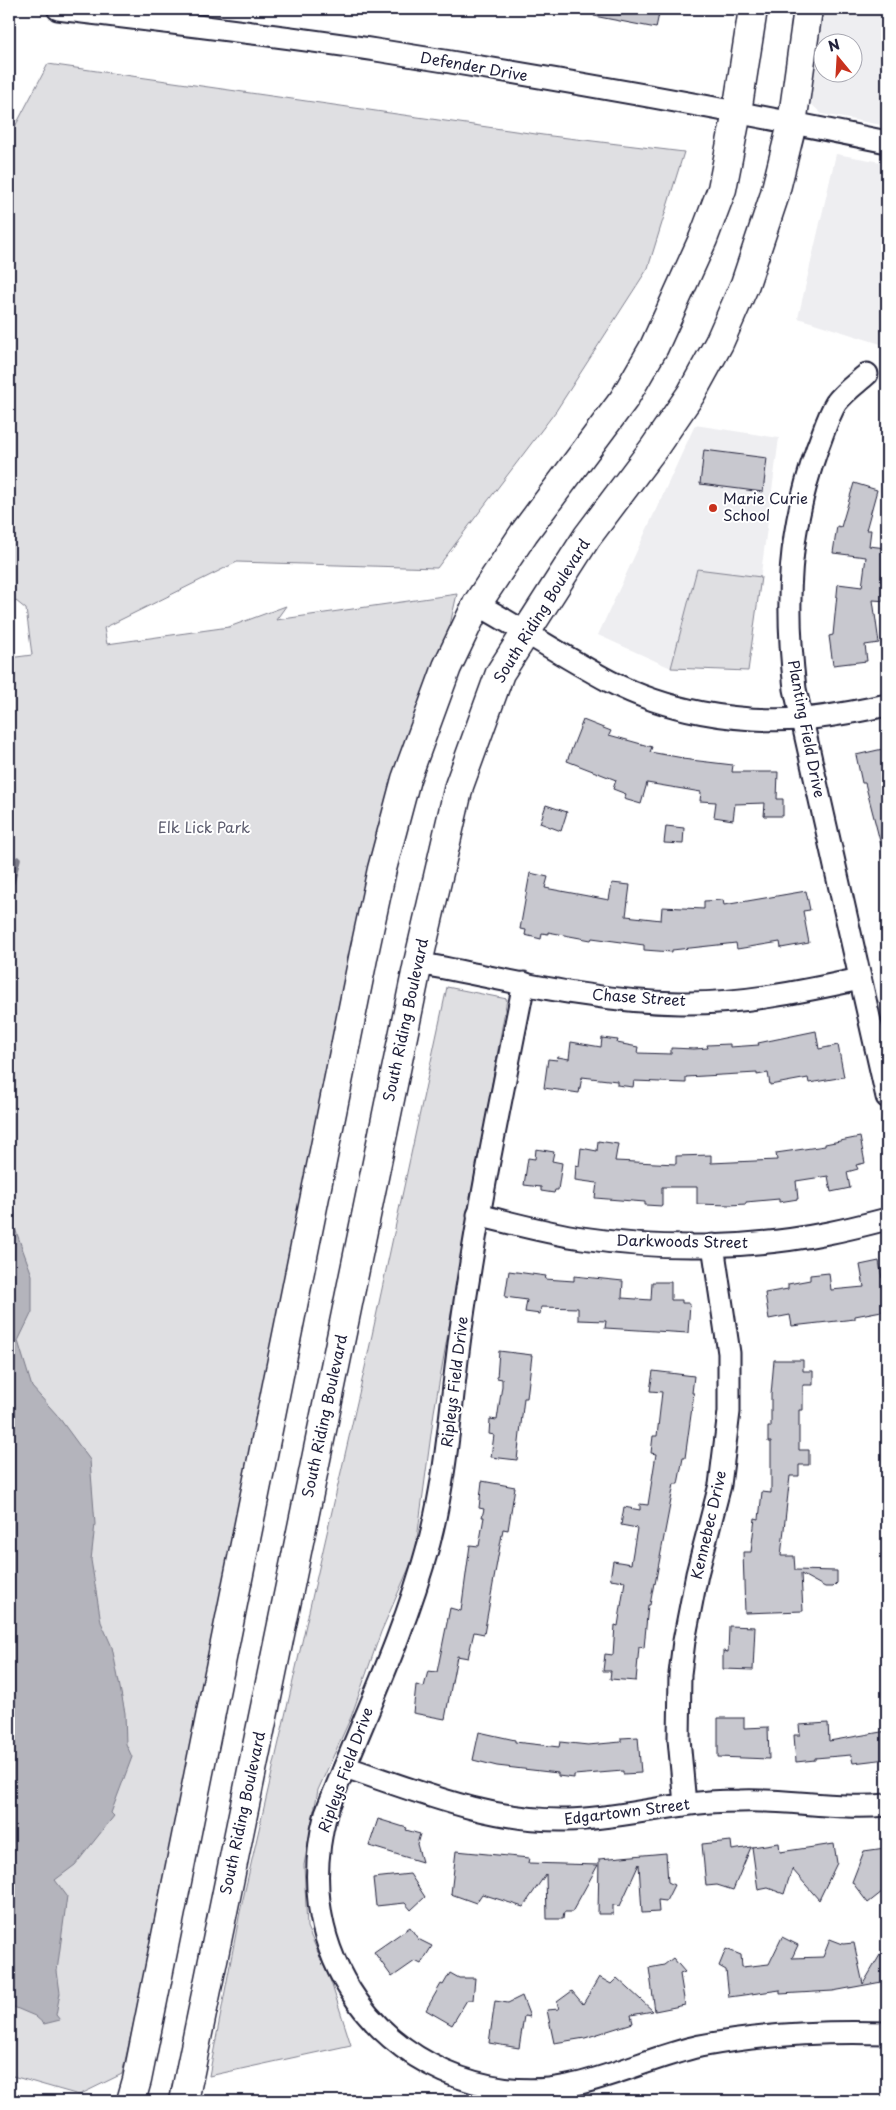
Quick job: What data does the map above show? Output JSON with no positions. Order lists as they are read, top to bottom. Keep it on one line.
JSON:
{"streets":{"street":["Defender Drive","South Riding Boulevard","Planting Field Drive","Chase Street","Darkwoods Street","Ripleys Field Drive","Kennebec Drive","Edgartown Street"]},"crossings":[["Defender Drive","South Riding Boulevard"],["South Riding Boulevard","Chase Street"],["Planting Field Drive","Chase Street"],["Chase Street","Ripleys Field Drive"],["Darkwoods Street","Ripleys Field Drive"],["Darkwoods Street","Kennebec Drive"],["Ripleys Field Drive","Edgartown Street"],["Kennebec Drive","Edgartown Street"]],"parks":["Elk Lick Park"],"places":["Marie Curie School"],"north":"top"}
